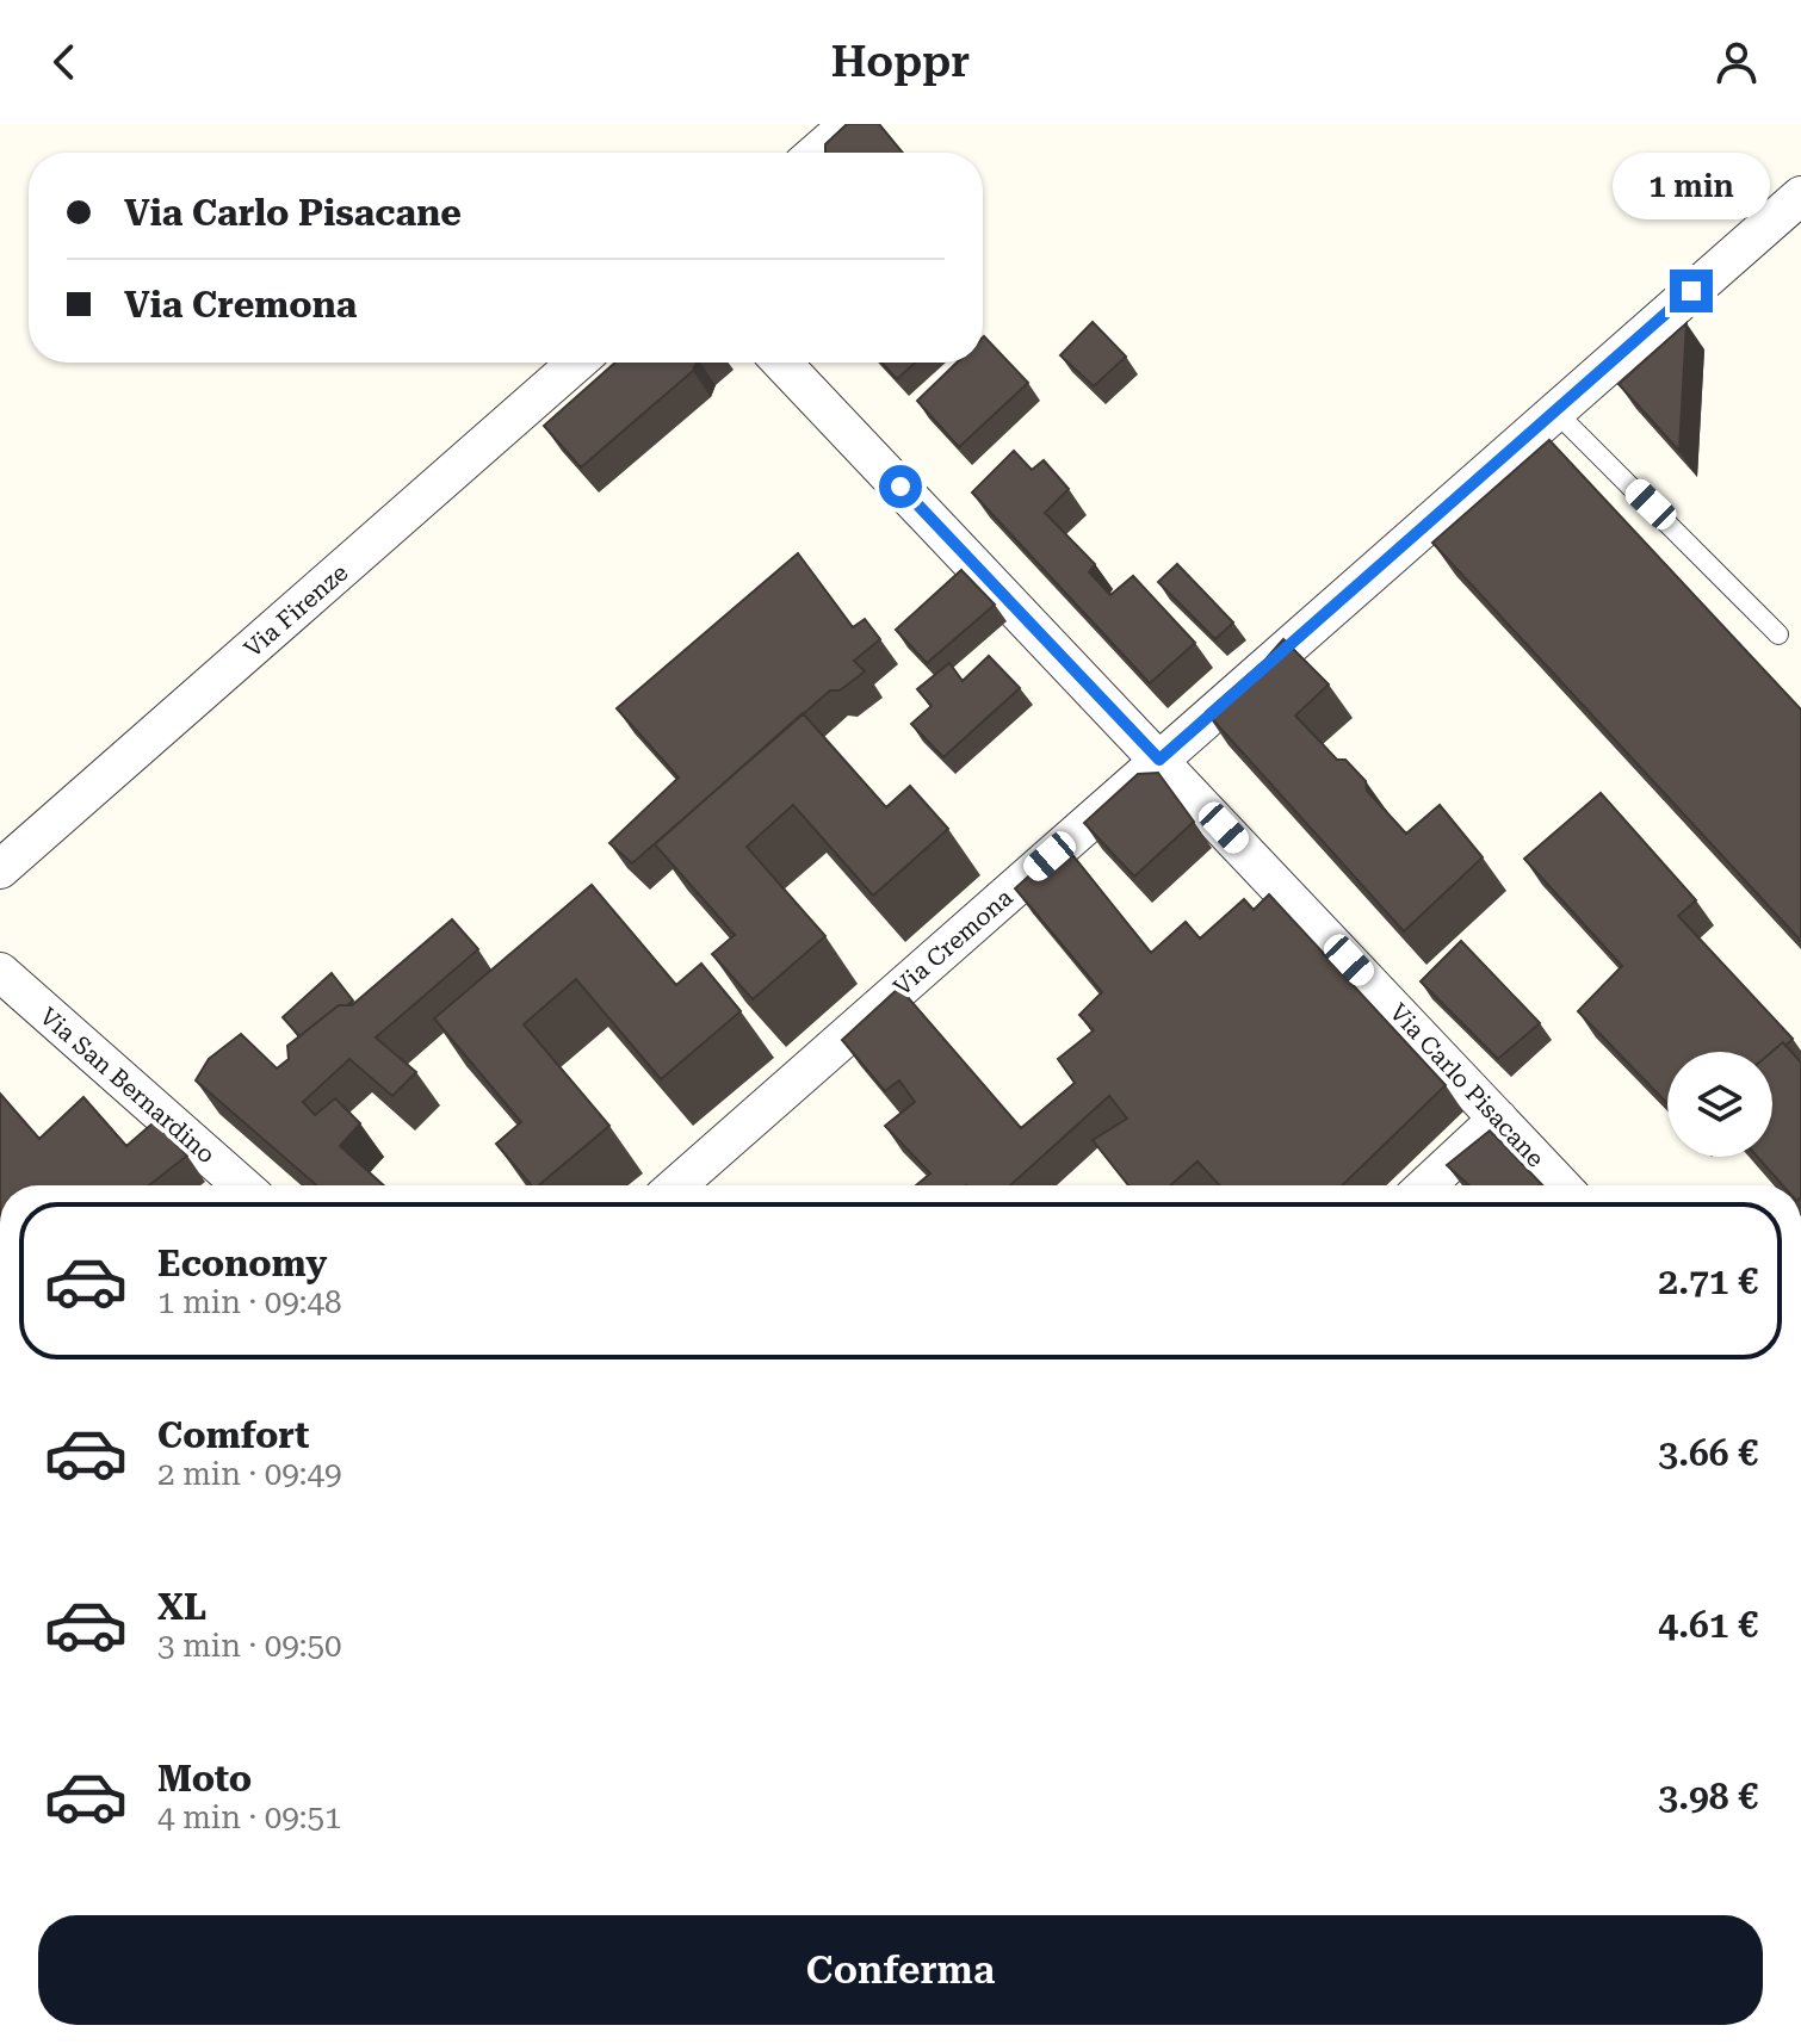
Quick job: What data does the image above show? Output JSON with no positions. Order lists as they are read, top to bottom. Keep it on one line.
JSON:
{"streets":{"street":["Via Firenze","Via Cremona","Via San Bernardino","Via Carlo Pisacane"]},"crossings":[["Via Cremona","Via Carlo Pisacane"]],"page":{"header":"Hoppr","bubble":"1 min","banner":["Via Carlo Pisacane","Via Cremona"],"list":[{"name":"Economy","note":"1 min · 09:48","value":"2.71 €"},{"name":"Comfort","note":"2 min · 09:49","value":"3.66 €"},{"name":"XL","note":"3 min · 09:50","value":"4.61 €"},{"name":"Moto","note":"4 min · 09:51","value":"3.98 €"}],"buttons":"Conferma"}}
